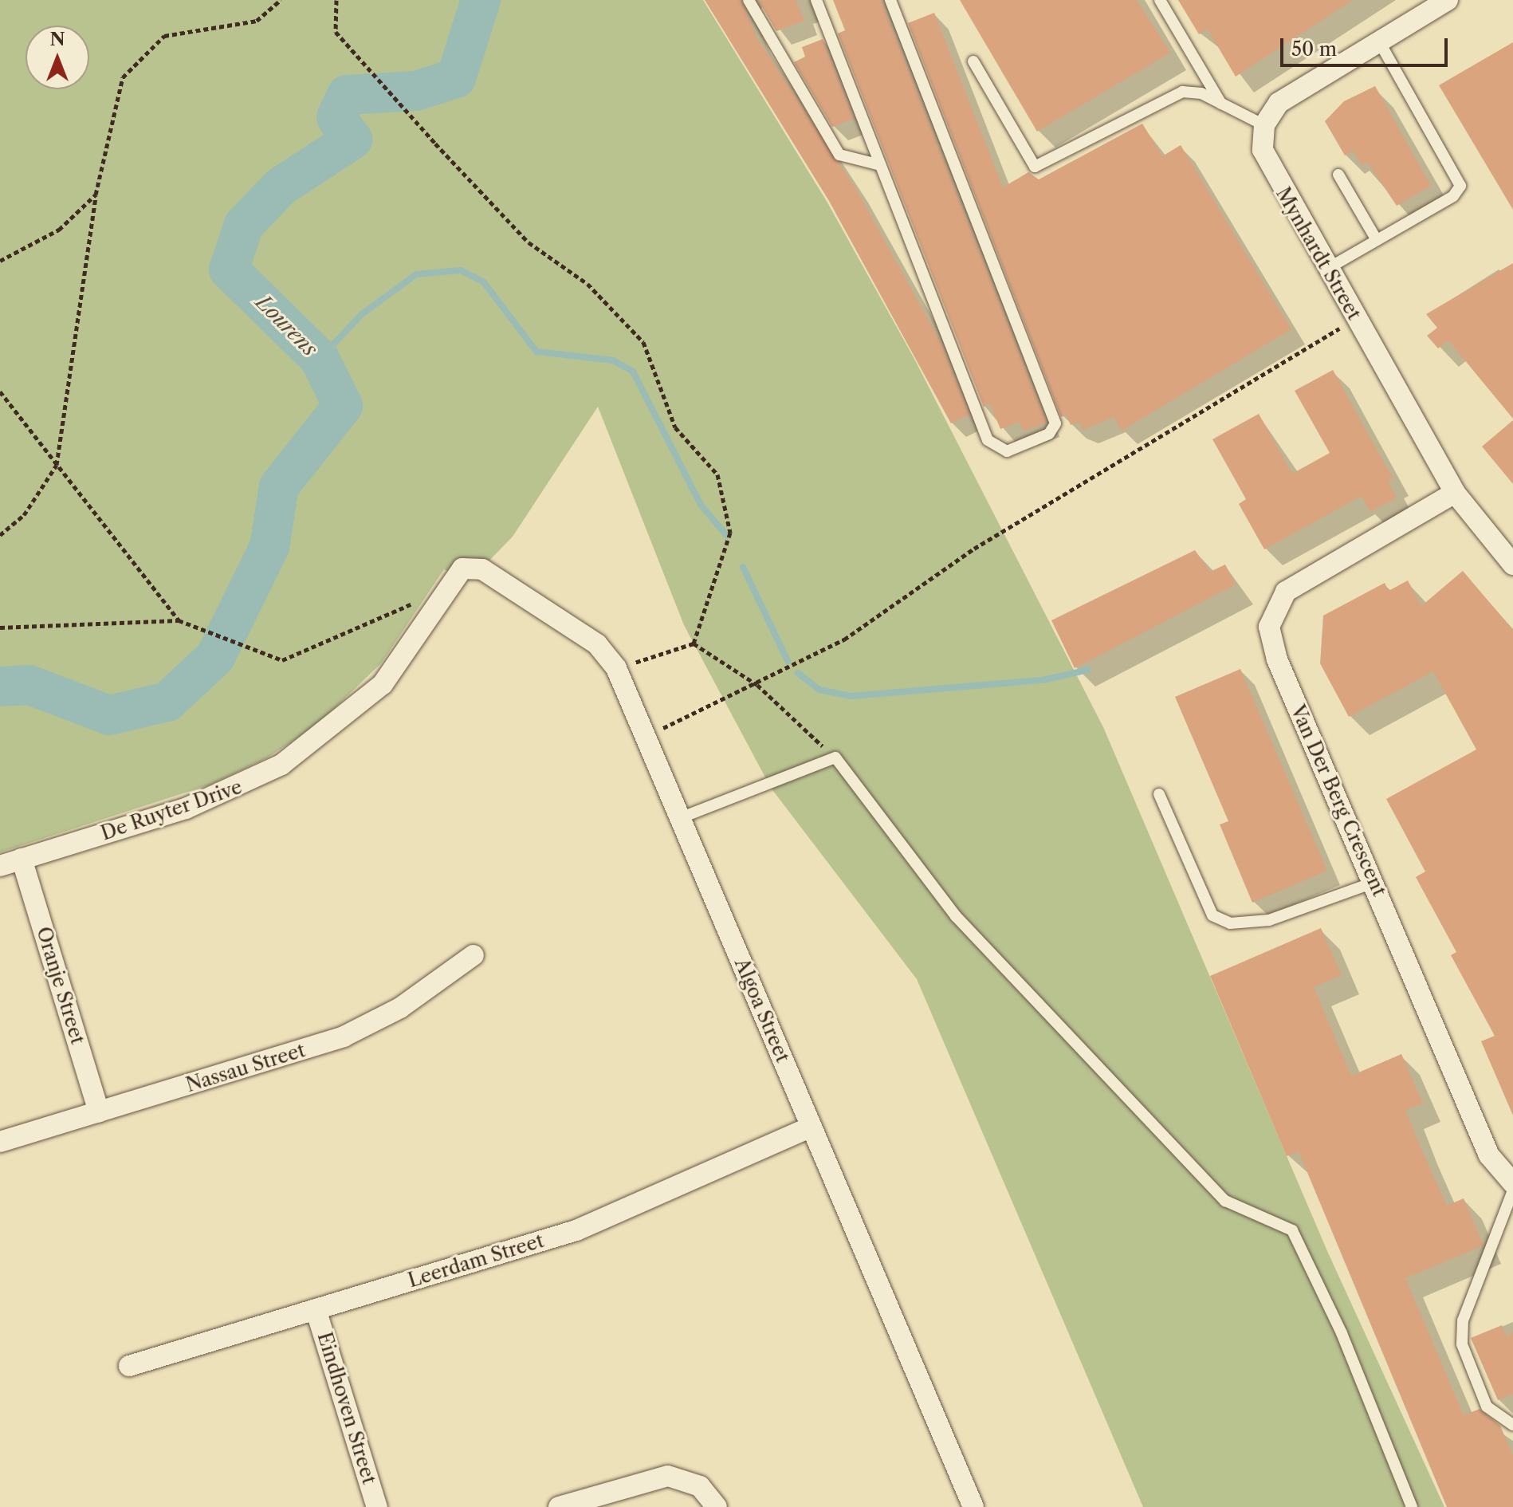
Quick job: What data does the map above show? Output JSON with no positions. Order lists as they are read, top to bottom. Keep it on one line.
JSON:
{"streets":{"street":["Mynhardt Street","Van Der Berg Crescent","De Ruyter Drive","Oranje Street","Algoa Street","Nassau Street","Leerdam Street","Eindhoven Street"]},"crossings":[["Mynhardt Street","Van Der Berg Crescent"],["De Ruyter Drive","Oranje Street"],["De Ruyter Drive","Algoa Street"],["Oranje Street","Nassau Street"],["Algoa Street","Leerdam Street"],["Leerdam Street","Eindhoven Street"]],"water":["Lourens"],"scale_bar":"50 m","north":"top"}
